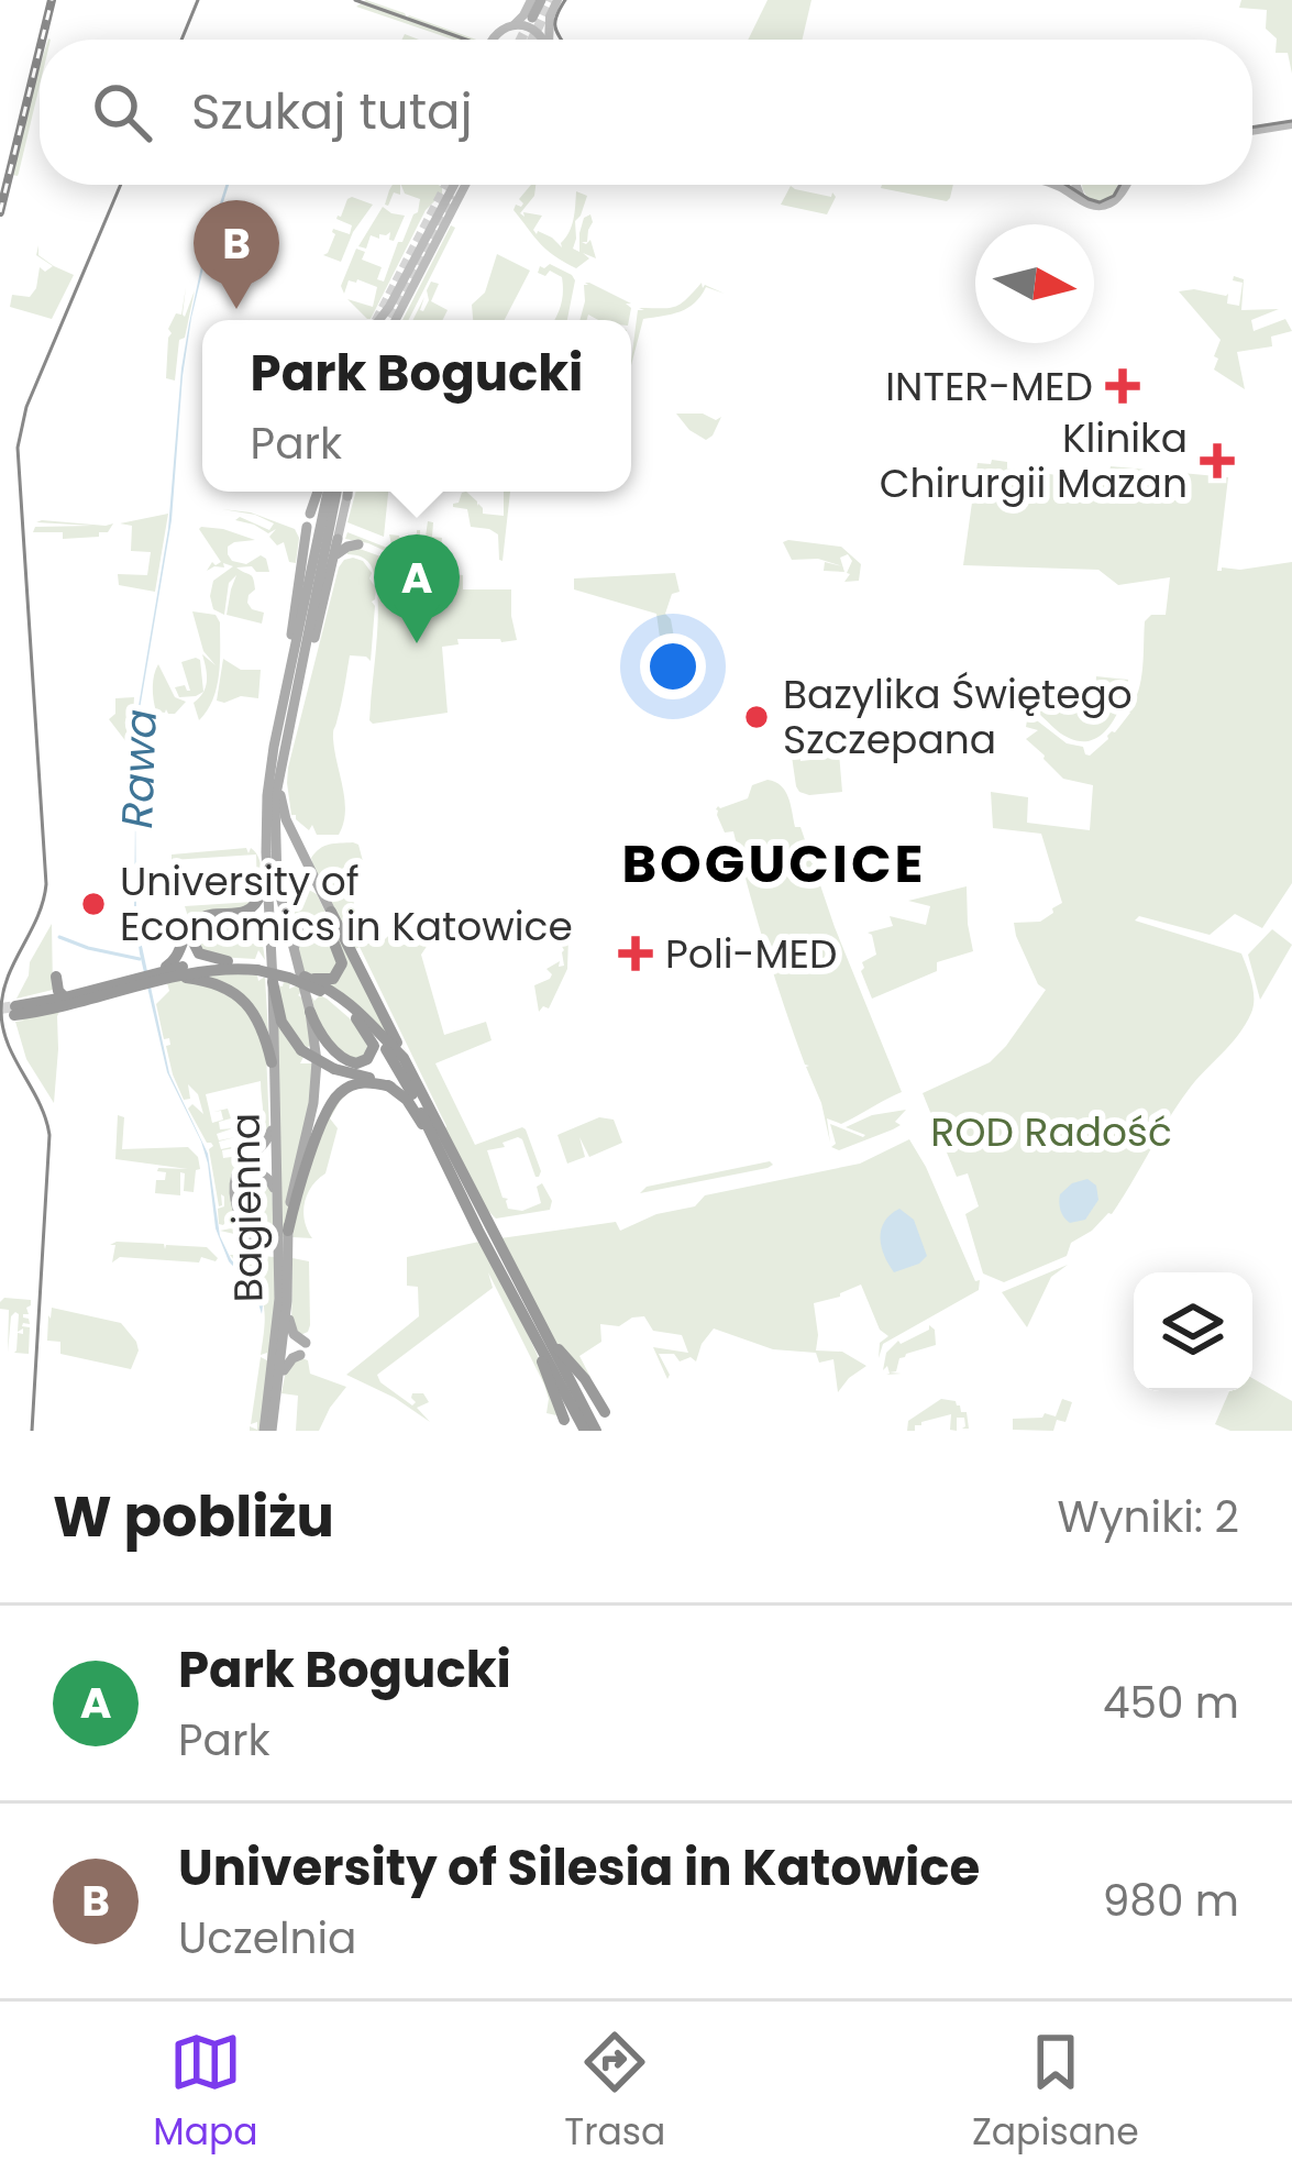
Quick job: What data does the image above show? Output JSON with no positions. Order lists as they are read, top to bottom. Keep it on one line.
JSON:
{"streets":{"main road":["Bagienna"]},"districts":["BOGUCICE"],"water":["Rawa"],"parks":["ROD Radość"],"places":{"health":["INTER-MED","Klinika Chirurgii Mazan","Poli-MED"],"other":["Bazylika Świętego Szczepana","University of Economics in Katowice"]},"north":"right","page":{"search":"Szukaj tutaj","pins":["B","A"],"popup":["Park Bogucki","Park"],"heading":["W pobliżu","Wyniki: 2"],"list":[{"mark":"A","name":"Park Bogucki","note":"Park","value":"450 m"},{"mark":"B","name":"University of Silesia in Katowice","note":"Uczelnia","value":"980 m"}],"nav":["Mapa","Trasa","Zapisane"]}}
